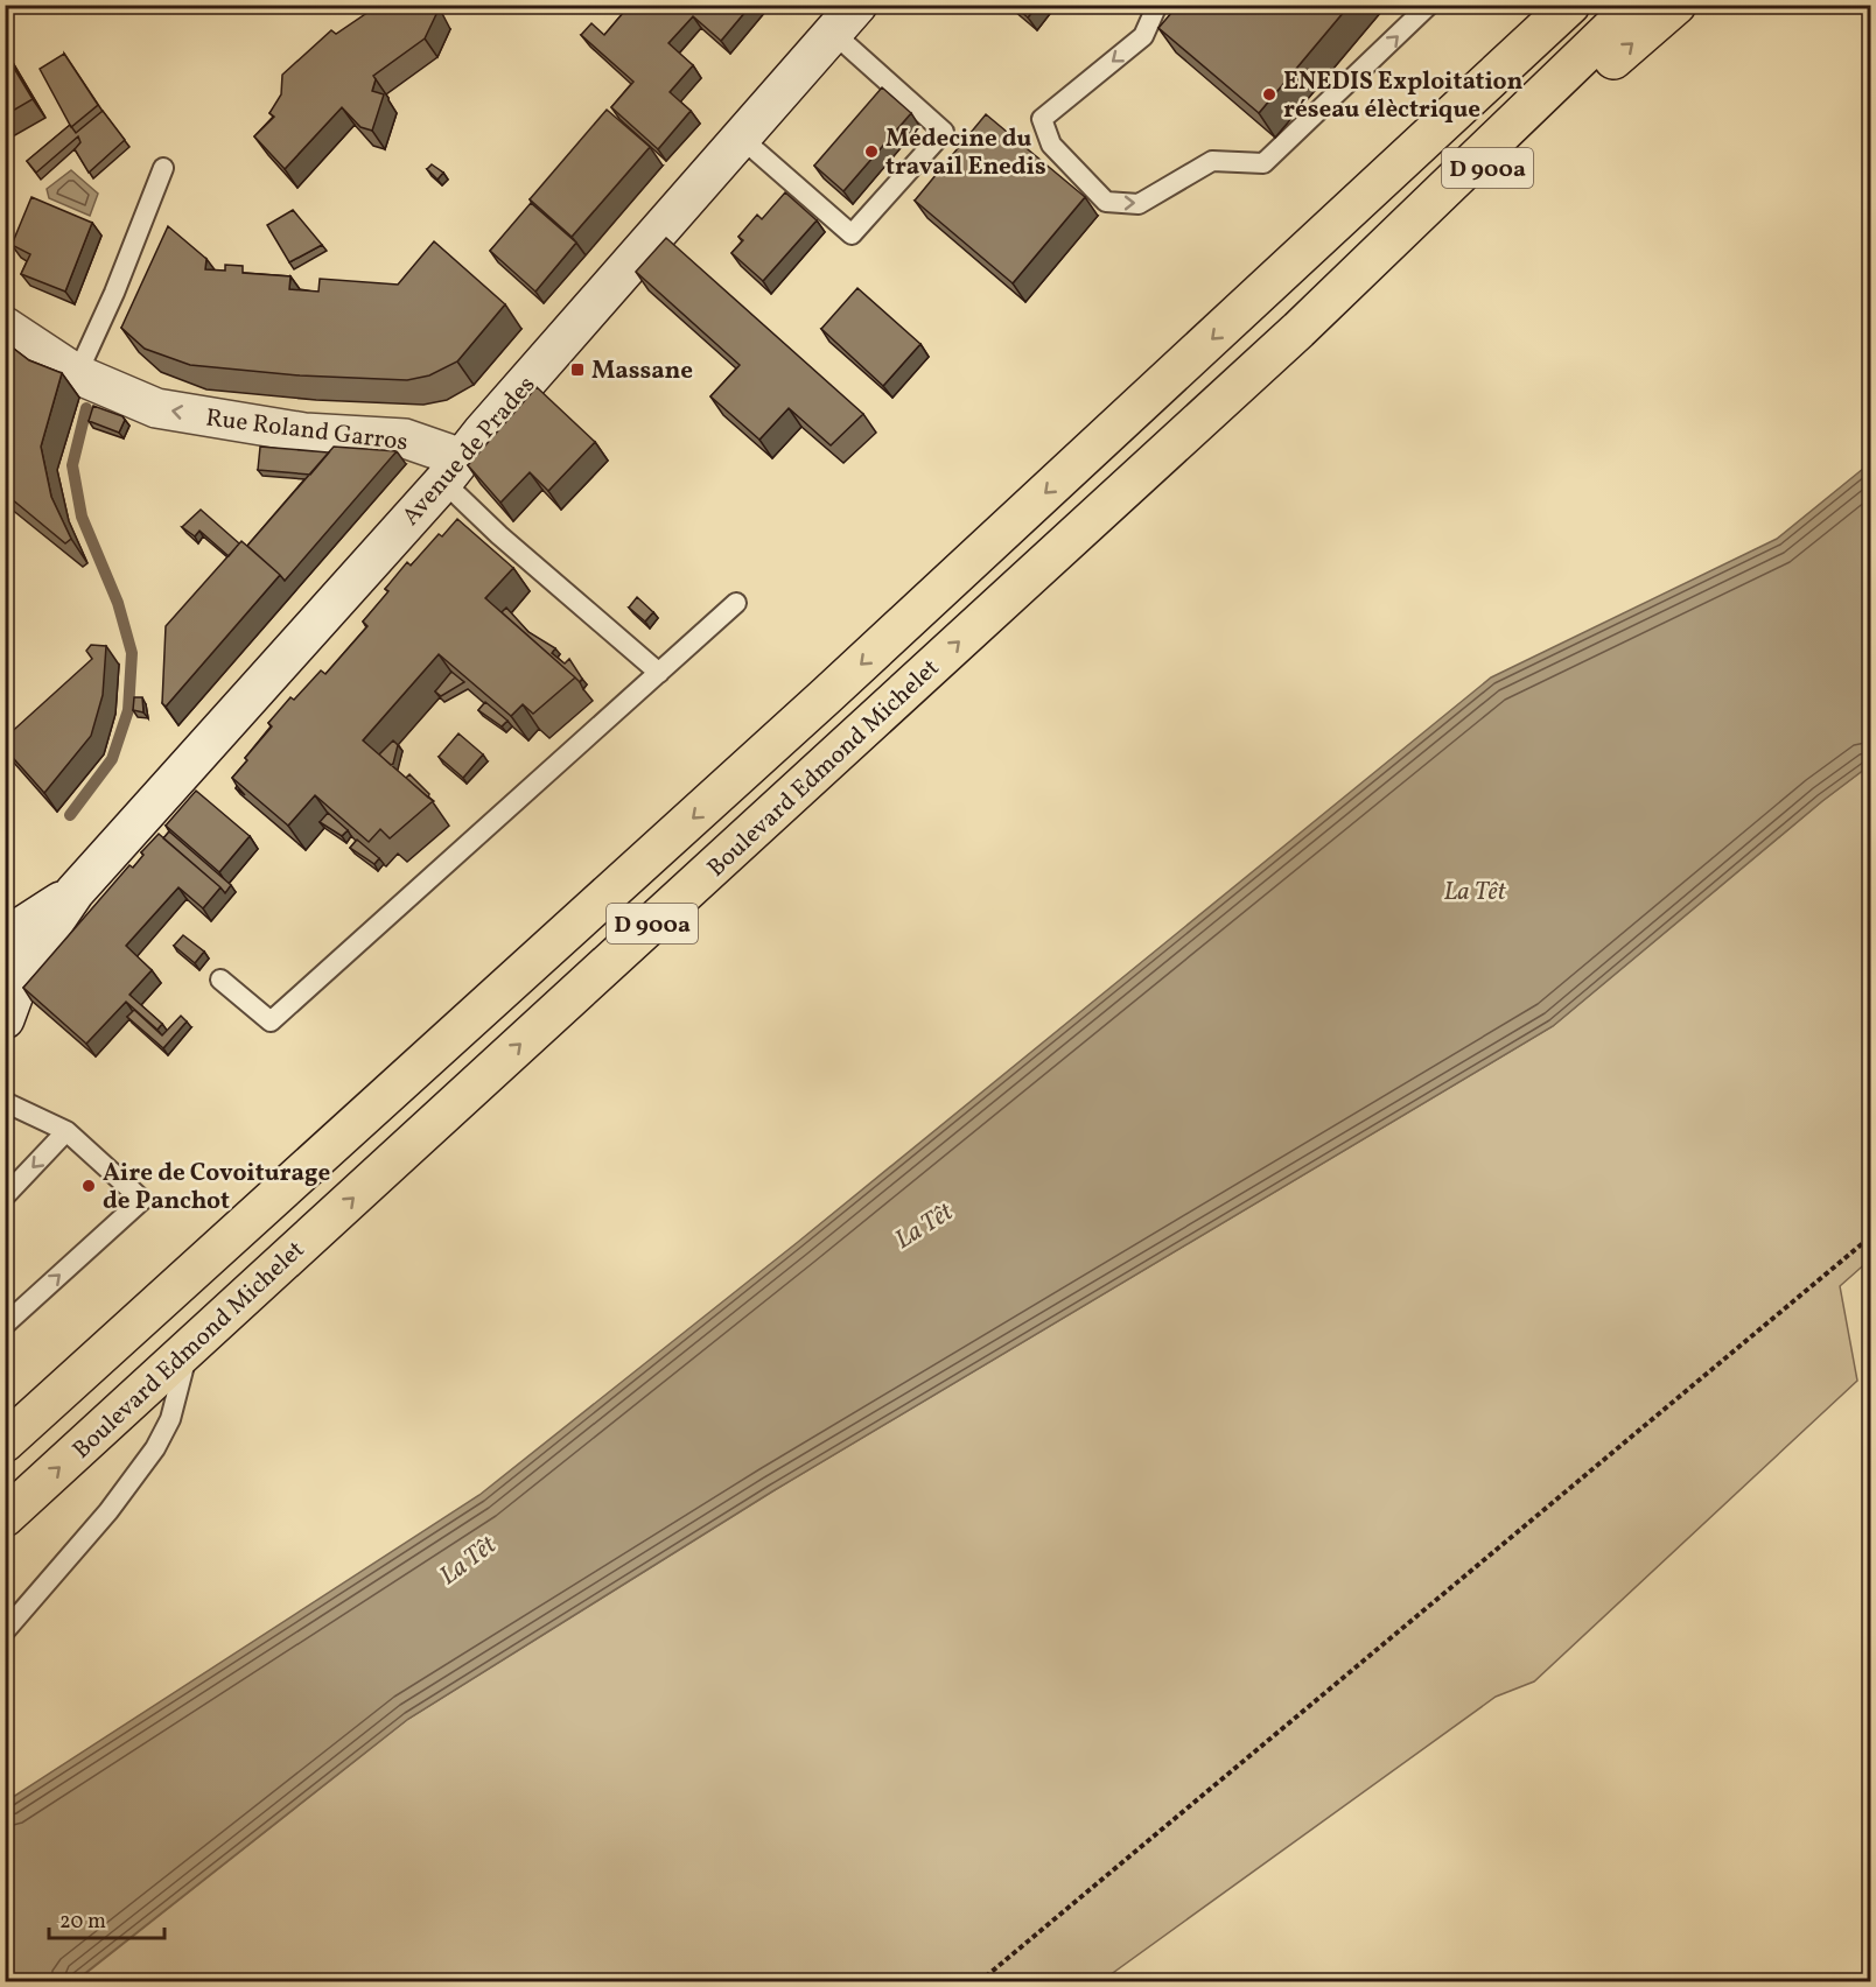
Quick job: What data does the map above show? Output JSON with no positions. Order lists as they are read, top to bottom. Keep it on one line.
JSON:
{"streets":{"highway":["D 900a","Boulevard Edmond Michelet"],"main road":["Rue Roland Garros","Avenue de Prades"]},"crossings":[["D 900a","Boulevard Edmond Michelet"],["Rue Roland Garros","Avenue de Prades"]],"one_way":["Rue Roland Garros"],"water":["La Têt"],"places":{"other":["ENEDIS Exploitation réseau élèctrique","Médecine du travail Enedis","Aire de Covoiturage de Panchot"],"transit":["Massane"]},"scale_bar":"20 m"}
